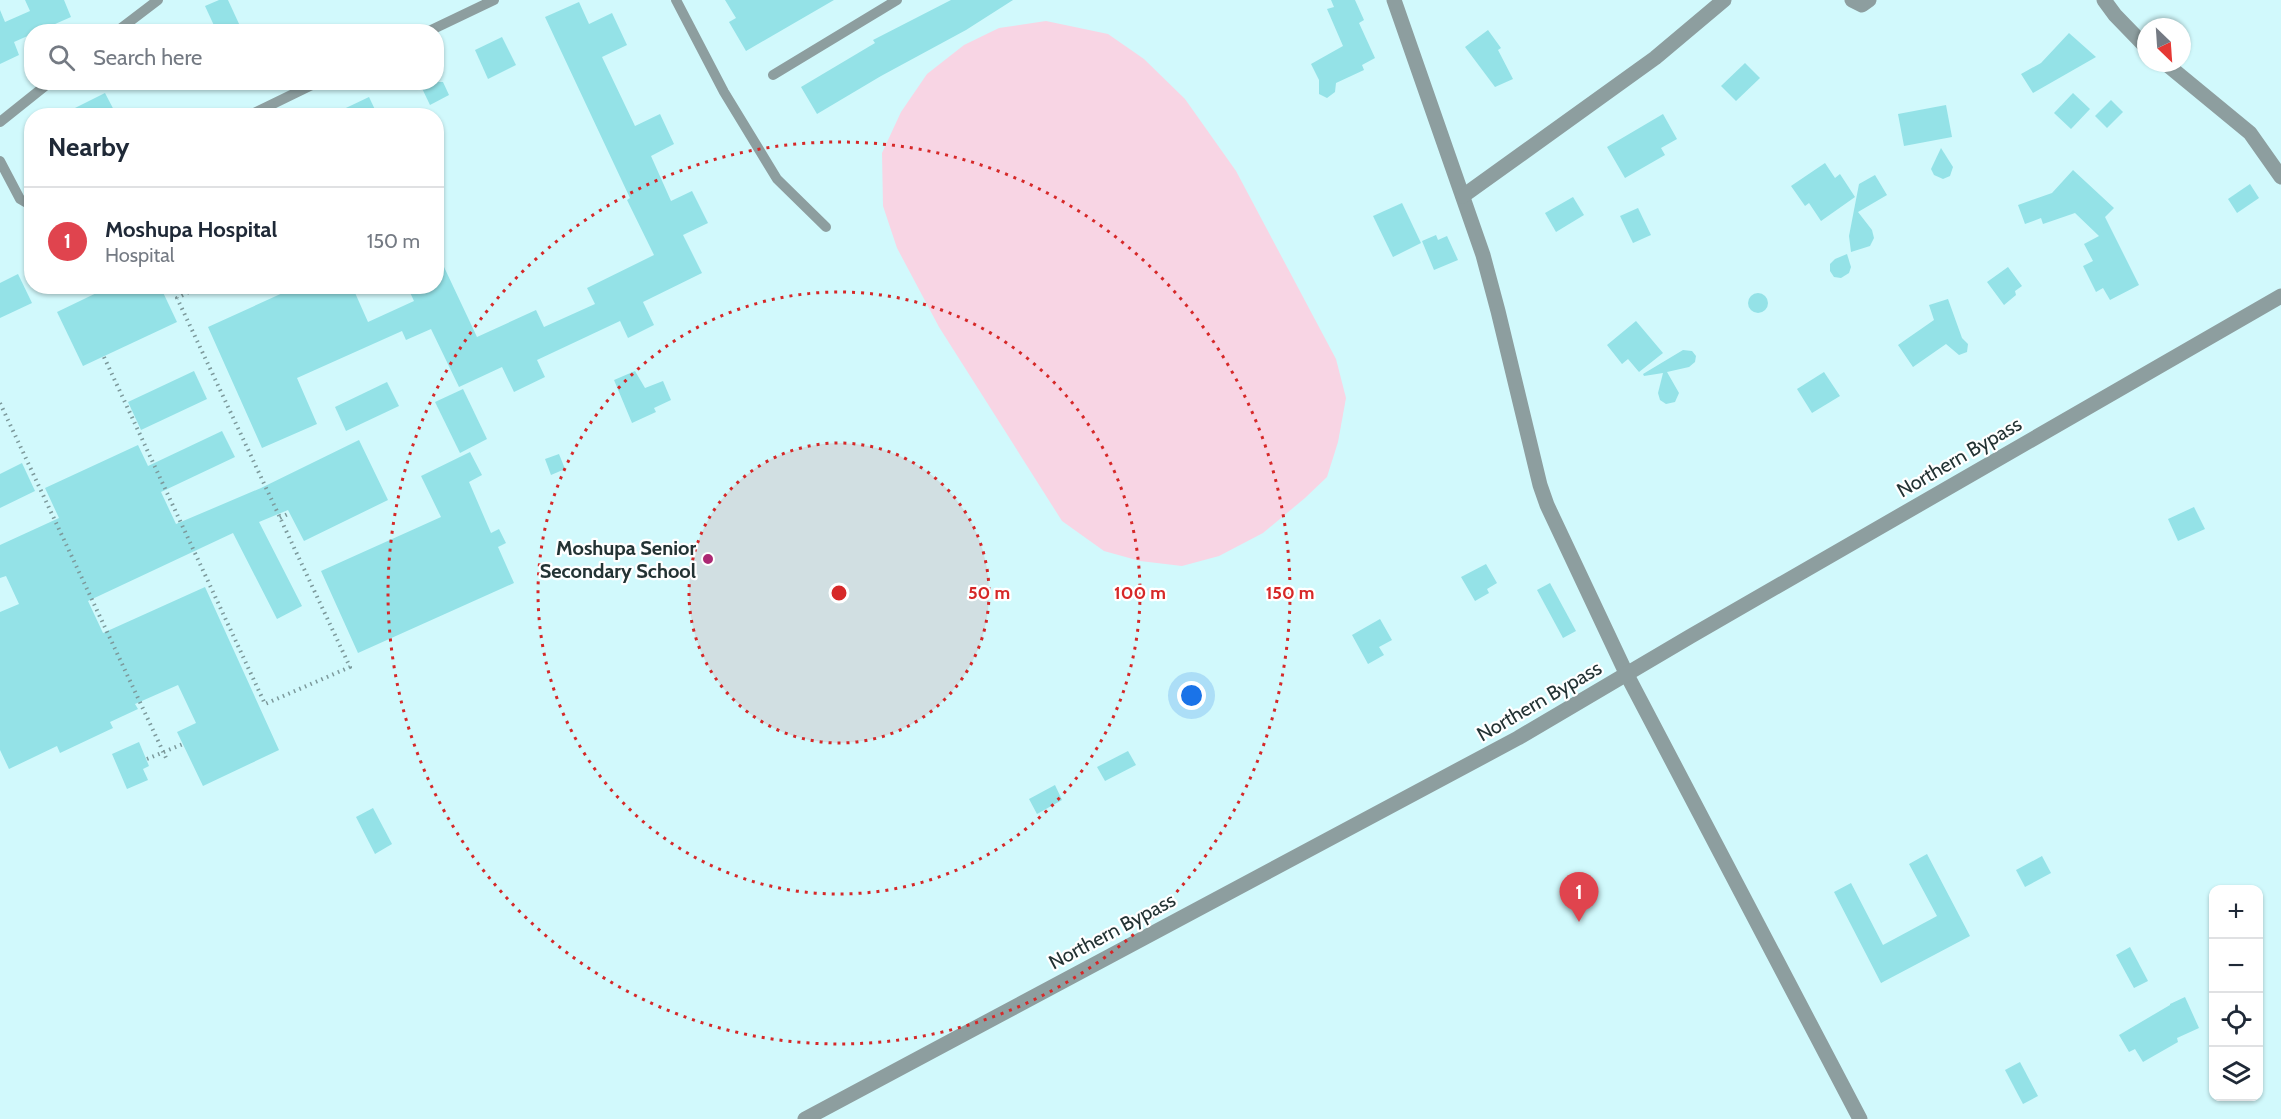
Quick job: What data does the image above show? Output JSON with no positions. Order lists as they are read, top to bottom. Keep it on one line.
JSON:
{"streets":{"street":["Northern Bypass"]},"places":["Moshupa Senior Secondary School"],"north":"bottom right","page":{"search":"Search here","heading":"Nearby","list":[{"mark":"1","name":"Moshupa Hospital","note":"Hospital","value":"150 m"}],"pins":"1","map_buttons":["+","−"]},"rings":["50 m","100 m","150 m"]}
